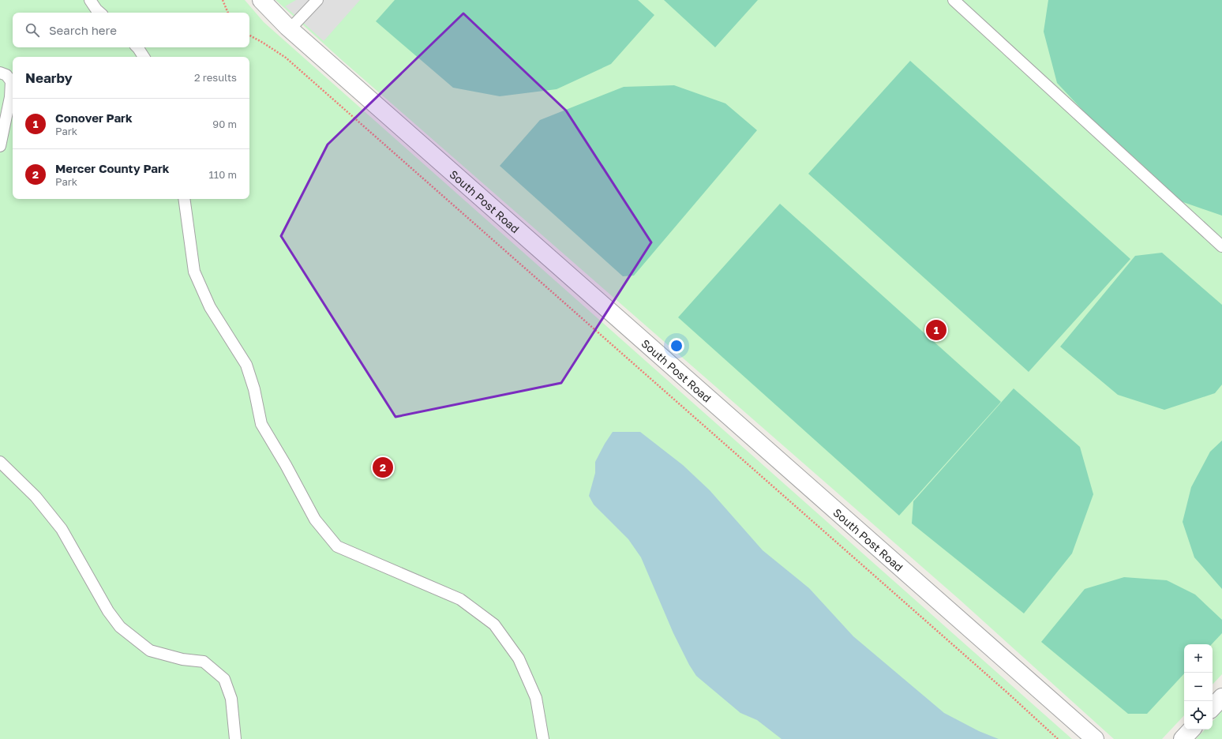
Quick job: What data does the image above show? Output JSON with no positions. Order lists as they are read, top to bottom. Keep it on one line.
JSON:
{"streets":{"street":["South Post Road"]},"page":{"search":"Search here","heading":["Nearby","2 results"],"list":[{"mark":"1","name":"Conover Park","note":"Park","value":"90 m"},{"mark":"2","name":"Mercer County Park","note":"Park","value":"110 m"}],"pins":["1","2"],"map_buttons":["+","−"]}}
